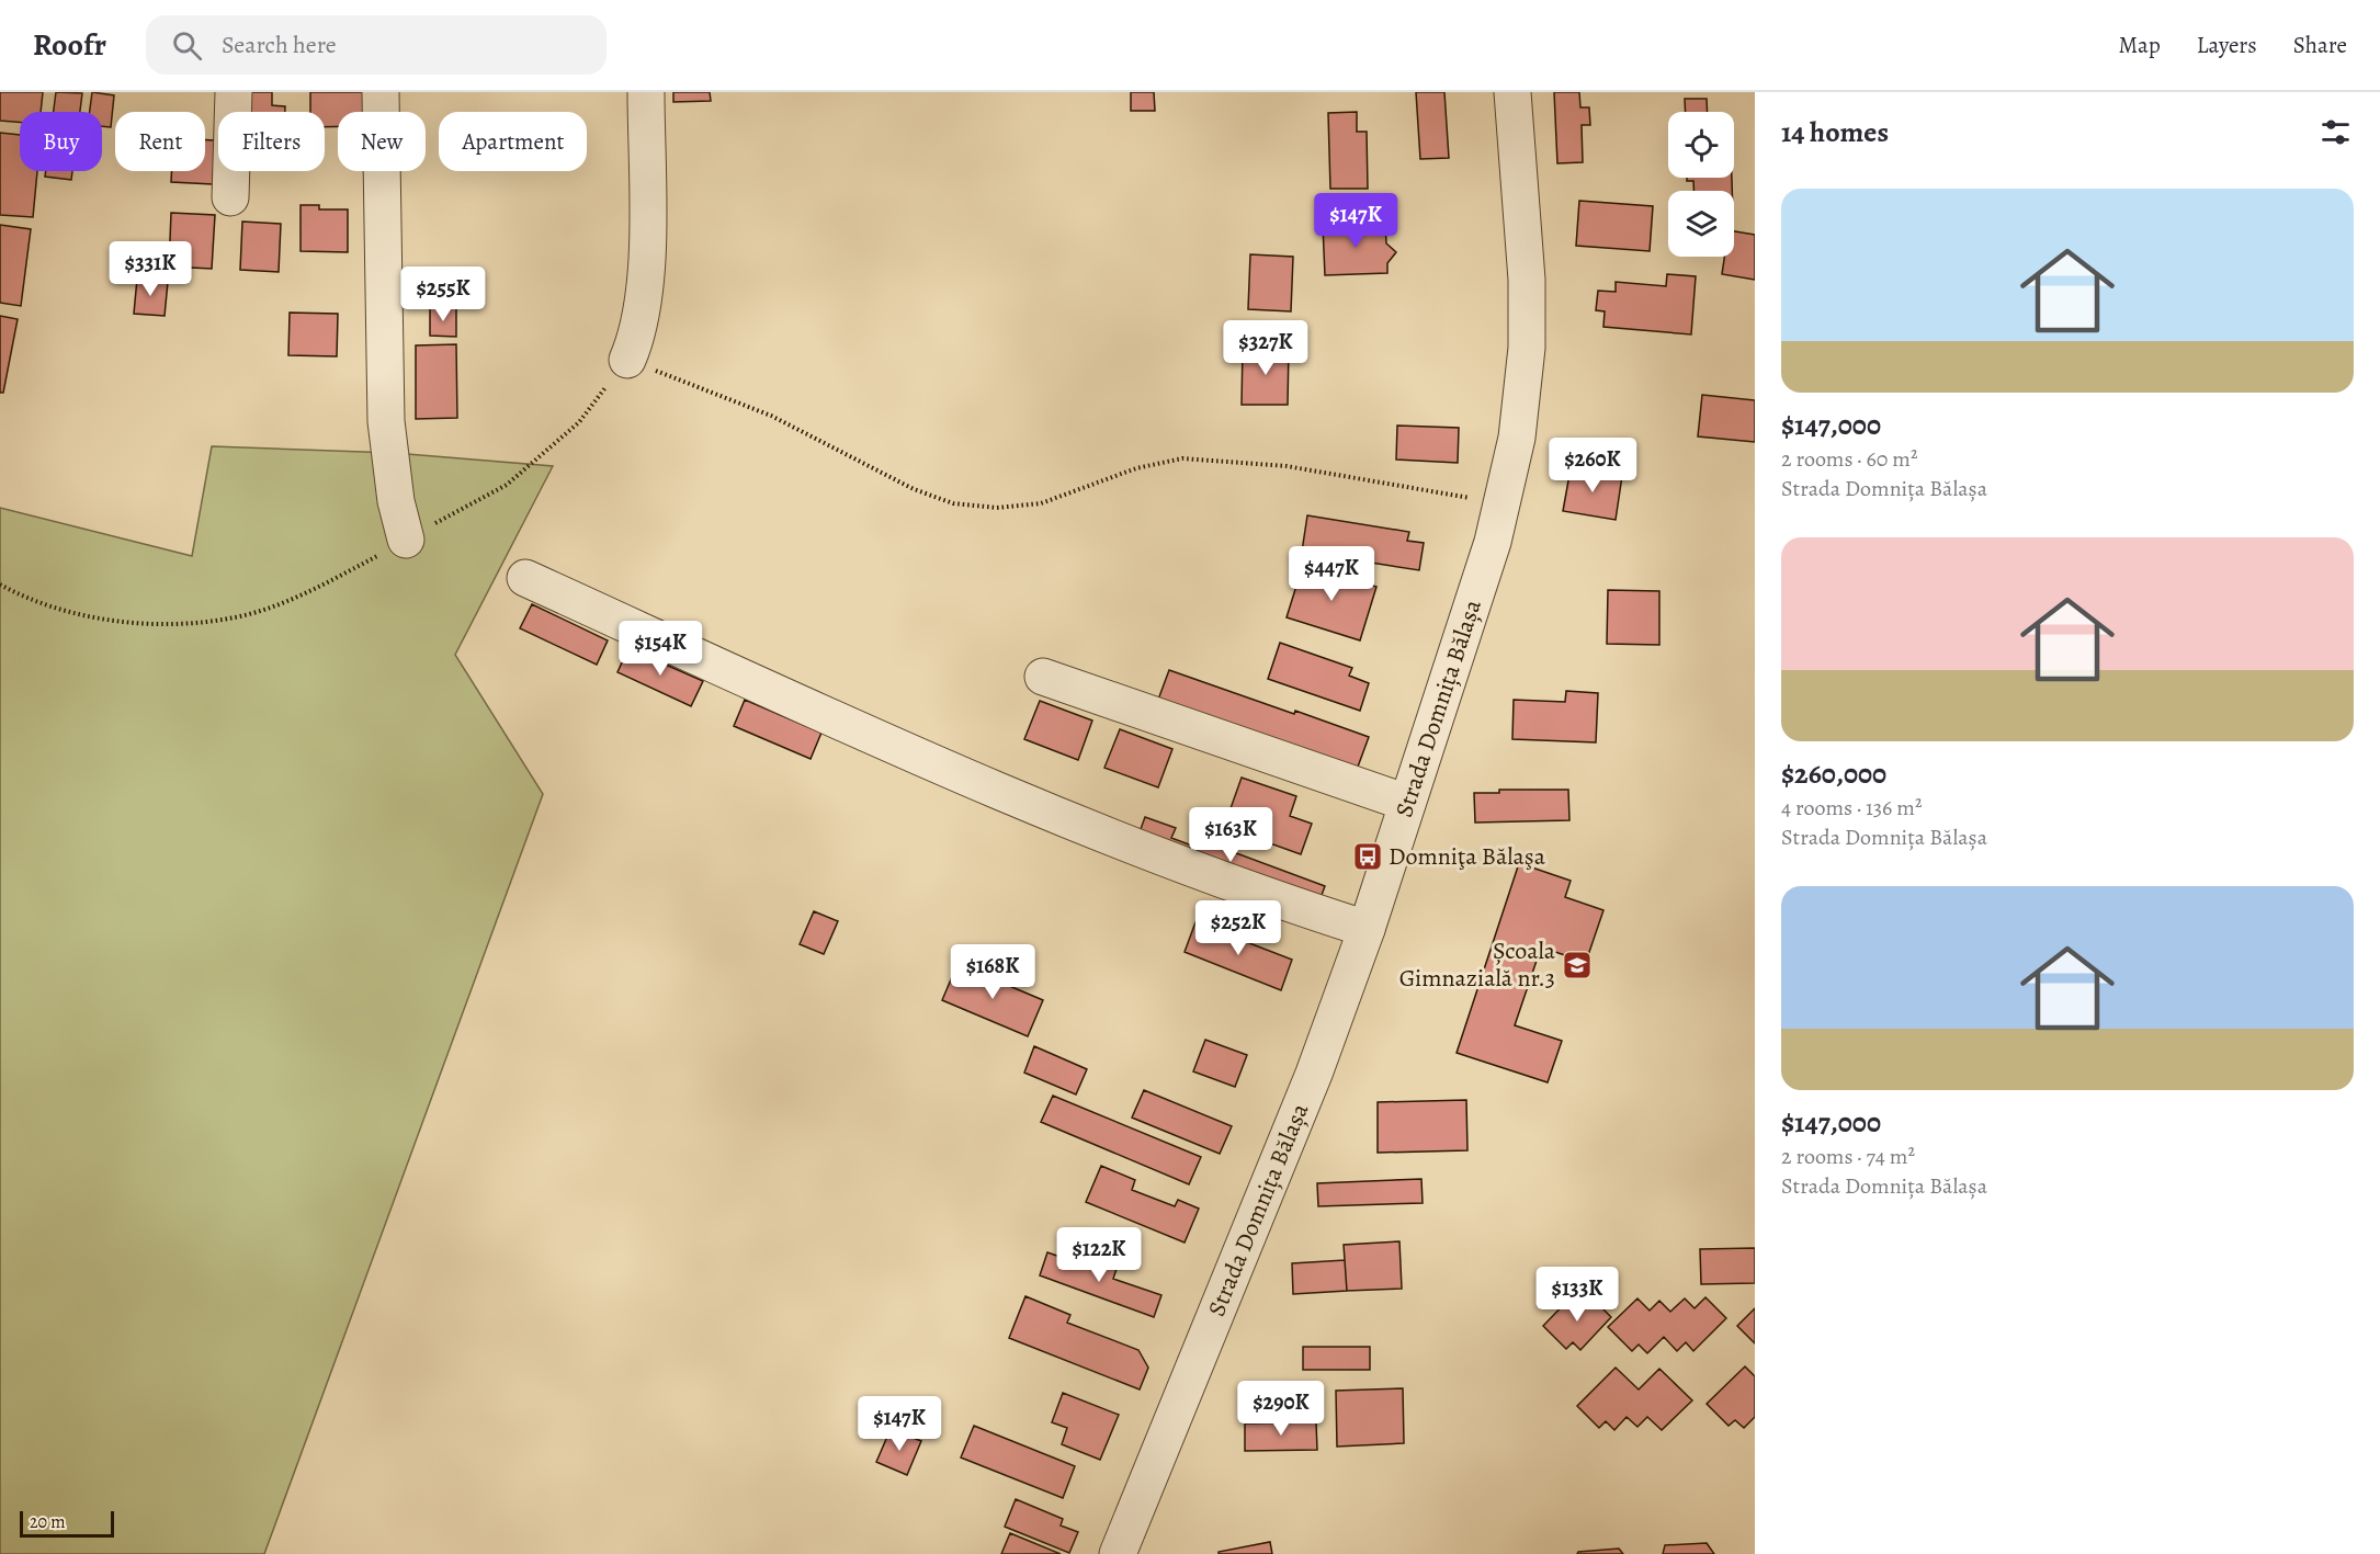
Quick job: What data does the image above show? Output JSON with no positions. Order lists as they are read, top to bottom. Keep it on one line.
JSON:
{"streets":{"street":["Strada Domnița Bălașa"]},"places":{"bus stop":["Domniţa Bălaşa"],"school or university":["Școala Gimnazială nr.3"]},"scale_bar":"20 m","page":{"header":"Roofr","search":"Search here","nav":["Map","Layers","Share"],"heading":"14 homes","chip":["Buy","Rent","Filters","New","Apartment"],"list":[{"name":"$147,000","note":"2 rooms · 60 m² · Strada Domnița Bălașa"},{"name":"$260,000","note":"4 rooms · 136 m² · Strada Domnița Bălașa"},{"name":"$147,000","note":"2 rooms · 74 m² · Strada Domnița Bălașa"}],"price":["$147K","$331K","$255K","$327K","$260K","$447K","$154K","$163K","$252K","$168K","$122K","$133K","$290K","$147K"],"scale":"20 m"}}
